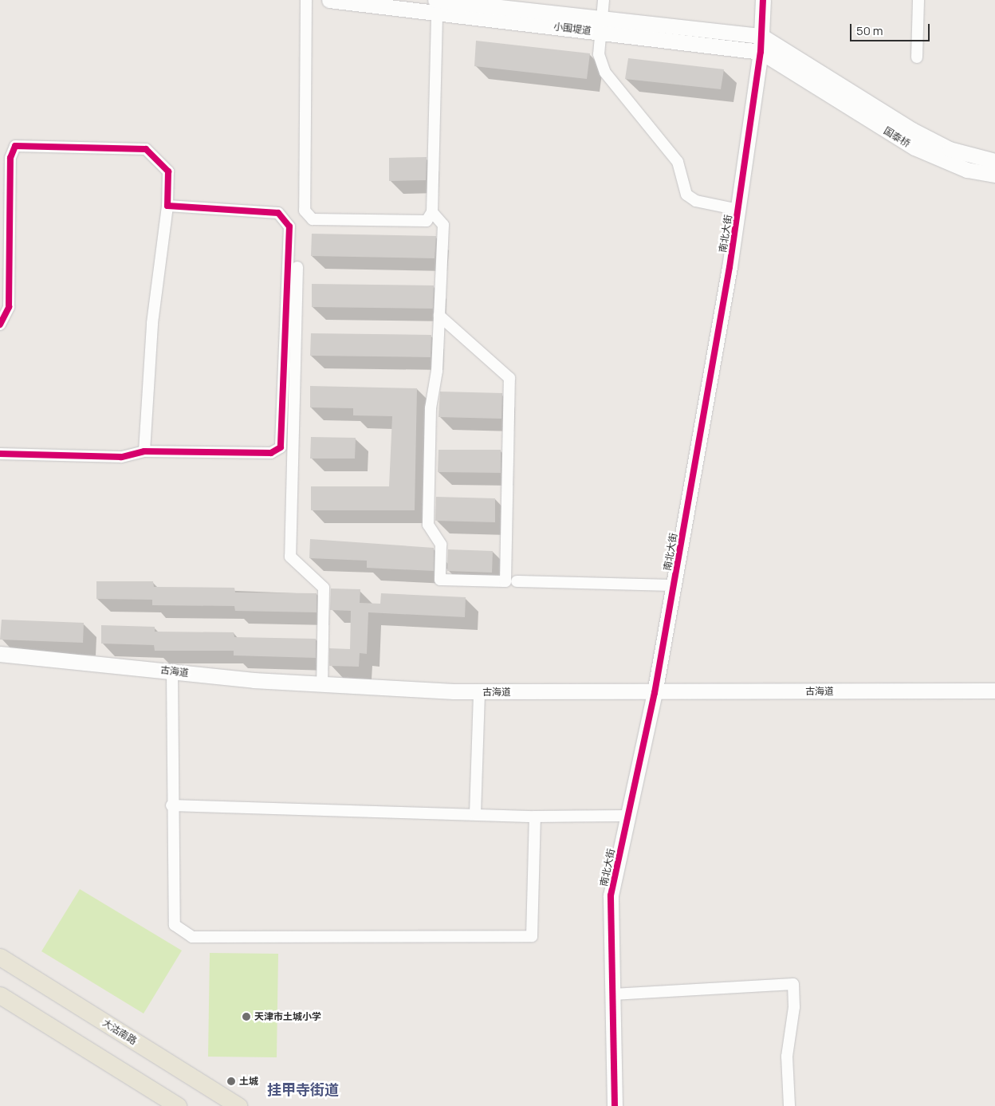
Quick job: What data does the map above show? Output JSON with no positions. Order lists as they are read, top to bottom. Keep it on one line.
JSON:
{"streets":{"main road":["大沽南路"],"street":["小围堤道","国泰桥","南北大街","古海道"]},"crossings":[["小围堤道","国泰桥"],["小围堤道","南北大街"],["南北大街","古海道"]],"districts":["挂甲寺街道"],"places":["天津市土城小学","土城"],"scale_bar":"50 m"}
